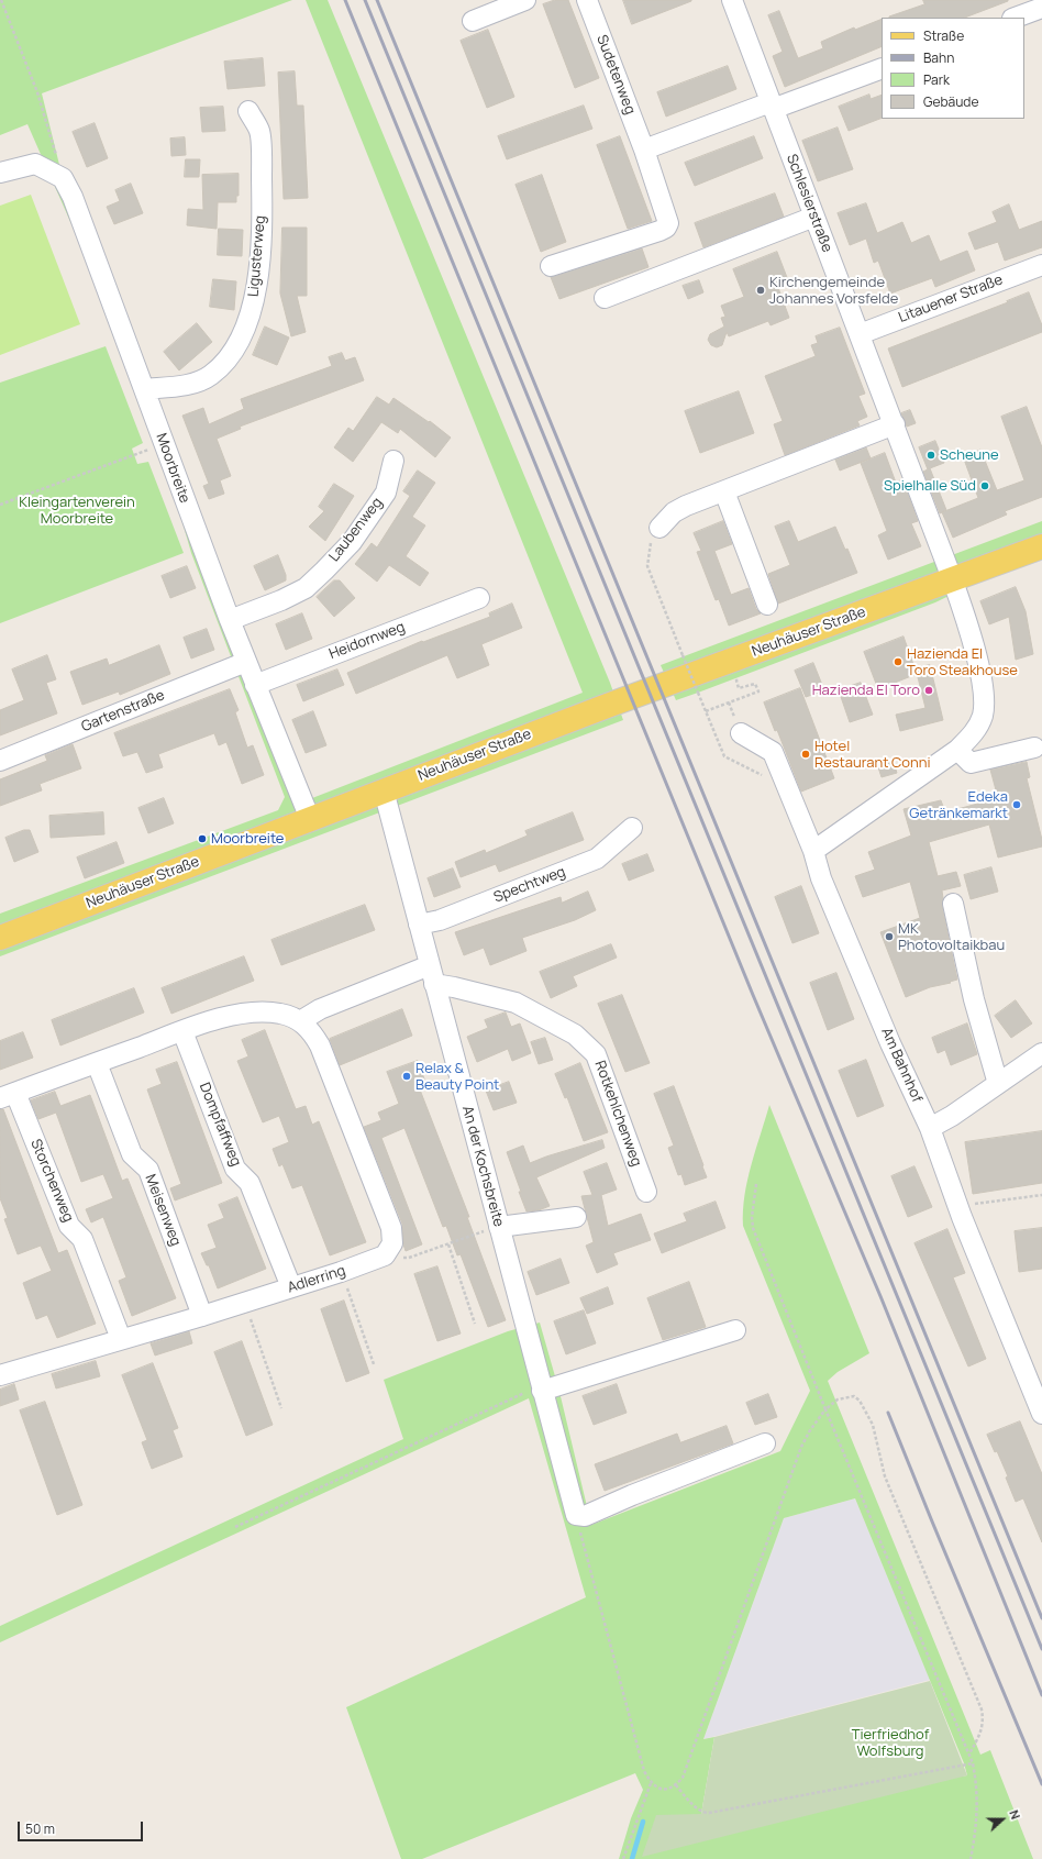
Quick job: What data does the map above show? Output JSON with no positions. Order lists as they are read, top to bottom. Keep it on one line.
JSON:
{"streets":{"main road":["Neuhäuser Straße"],"street":["Sudetenweg","Schlesierstraße","Ligusterweg","Litauener Straße","Moorbreite","Laubenweg","Heidornweg","Gartenstraße","Spechtweg","Am Bahnhof","Rotkehlchenweg","Dompfaffweg","An der Kochsbreite","Storchenweg","Meisenweg","Adlerring"]},"crossings":[["Schlesierstraße","Litauener Straße"],["Schlesierstraße","Neuhäuser Straße"],["Ligusterweg","Moorbreite"],["Moorbreite","Laubenweg"],["Moorbreite","Neuhäuser Straße"],["Moorbreite","Heidornweg"],["Moorbreite","Gartenstraße"],["Neuhäuser Straße","An der Kochsbreite"],["Spechtweg","An der Kochsbreite"],["Rotkehlchenweg","An der Kochsbreite"],["Dompfaffweg","Adlerring"],["Storchenweg","Adlerring"],["Meisenweg","Adlerring"]],"parks":["Kleingartenverein Moorbreite","Tierfriedhof Wolfsburg"],"places":["Kirchengemeinde Johannes Vorsfelde","Scheune","Spielhalle Süd","Hazienda El Toro Steakhouse","Hazienda El Toro","Hotel Restaurant Conni","Edeka Getränkemarkt","Moorbreite","MK Photovoltaikbau","Relax & Beauty Point"],"legend":["Straße","Bahn","Park","Gebäude"],"scale_bar":"50 m","north":"right"}
